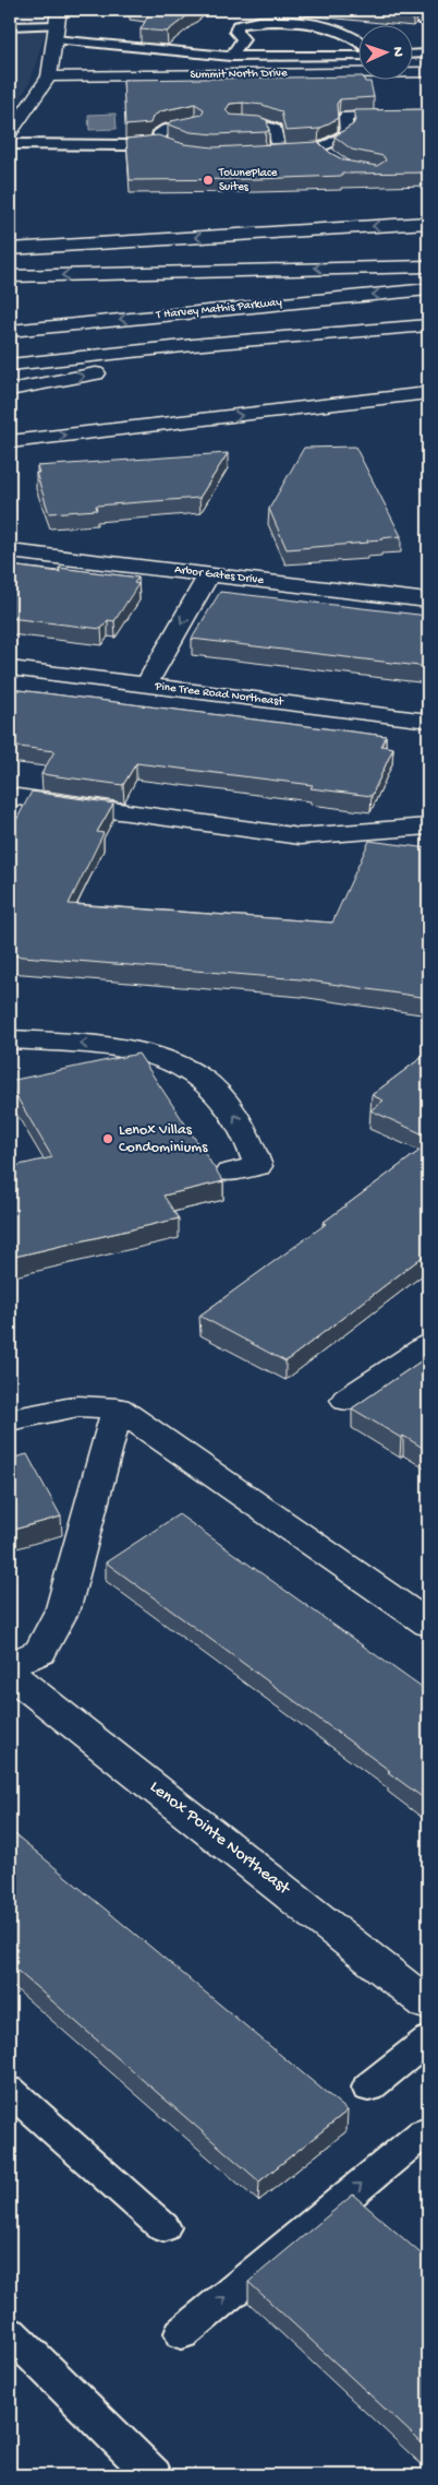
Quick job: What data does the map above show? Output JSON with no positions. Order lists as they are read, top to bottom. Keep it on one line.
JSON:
{"streets":{"main road":["Summit North Drive","T Harvey Mathis Parkway","Arbor Gates Drive","Pine Tree Road Northeast","Lenox Pointe Northeast"]},"places":["TownePlace Suites","Lenox Villas Condominiums"],"north":"right"}
